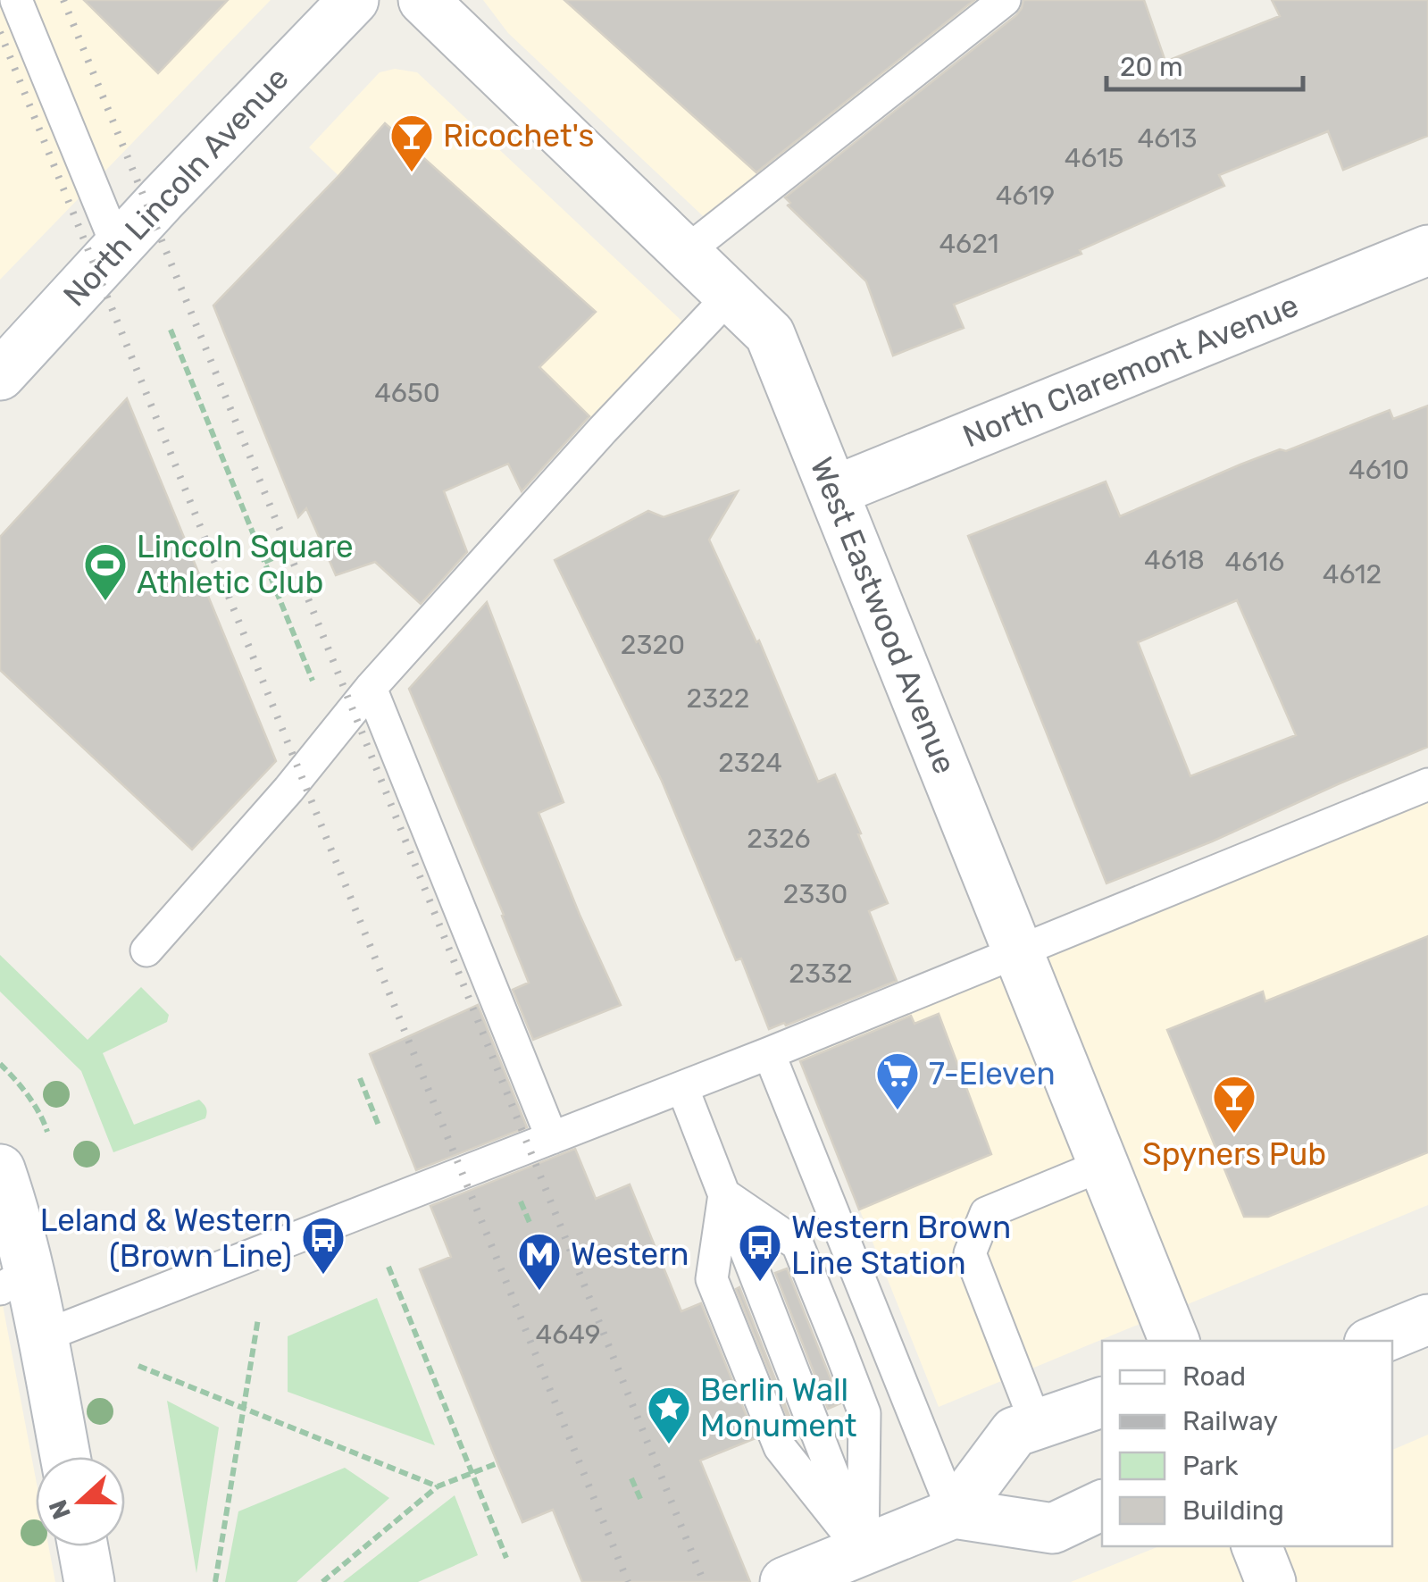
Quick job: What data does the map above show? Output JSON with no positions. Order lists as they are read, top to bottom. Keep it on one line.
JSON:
{"streets":{"street":["North Lincoln Avenue","North Claremont Avenue","West Eastwood Avenue"]},"crossings":[["North Claremont Avenue","West Eastwood Avenue"]],"places":{"bar":["Ricochet's","Spyners Pub"],"sports":["Lincoln Square Athletic Club"],"supermarket":["7-Eleven"],"bus stop":["Leland & Western (Brown Line)","Western Brown Line Station"],"metro station":["Western"],"place":["Berlin Wall Monument"]},"house_numbers":["4613","4615","4619","4621","4650","4610","4618","4616","4612","2320","2322","2324","2326","2330","2332","4649"],"legend":["Road","Railway","Park","Building"],"scale_bar":"20 m","north":"left"}
